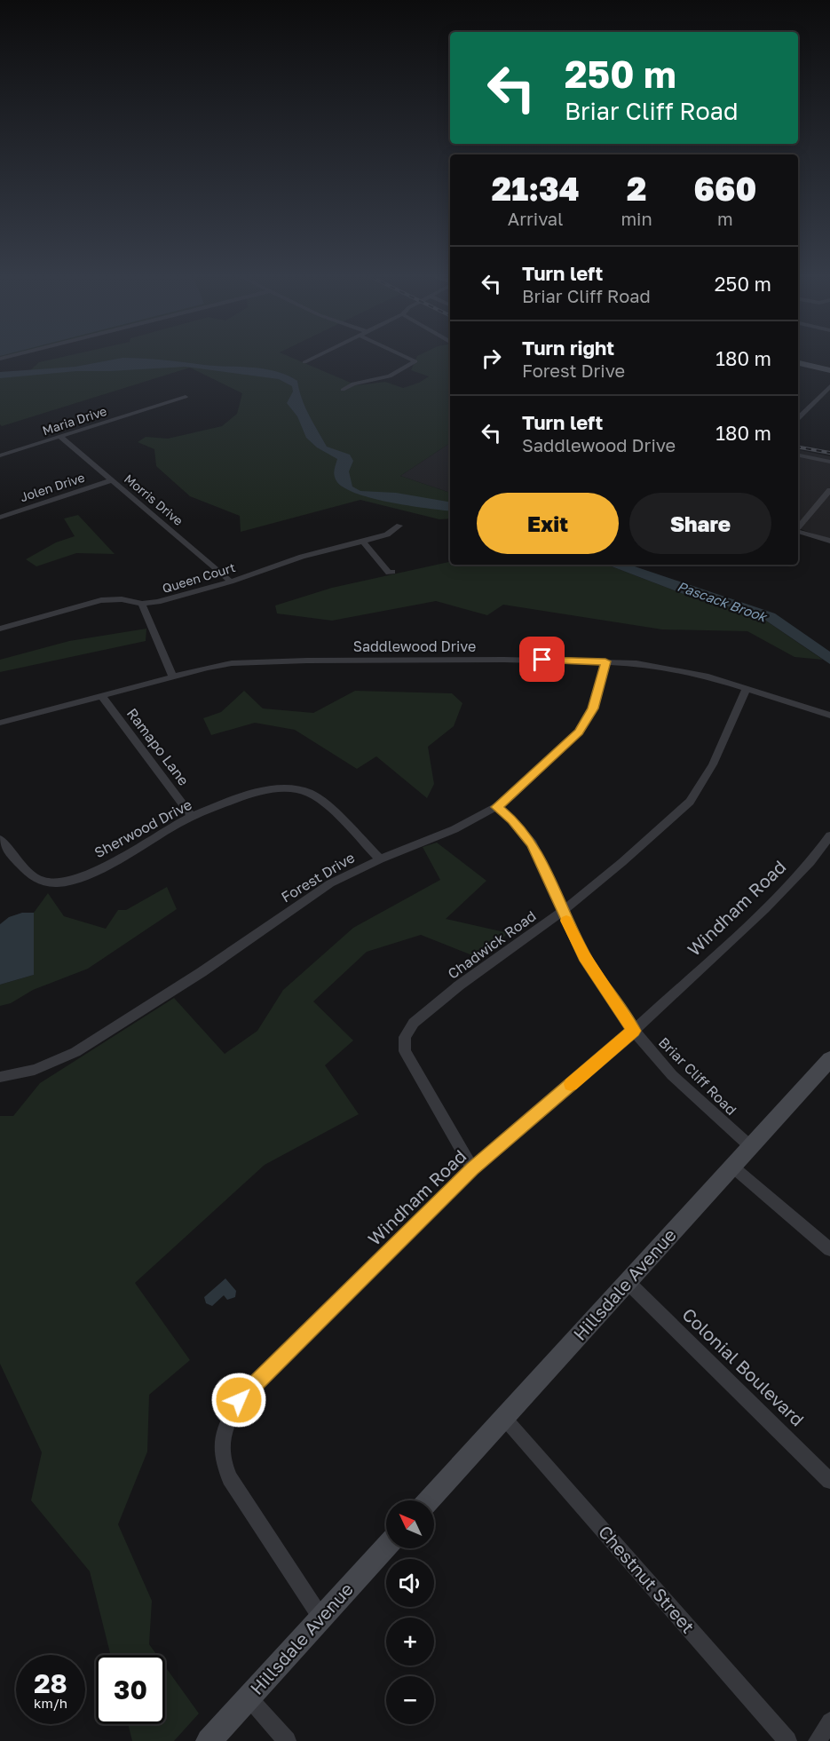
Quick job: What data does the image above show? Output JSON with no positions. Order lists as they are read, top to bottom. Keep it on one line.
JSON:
{"streets":{"street":["Maria Drive","Jolen Drive","Morris Drive","Queen Court","Saddlewood Drive","Ramapo Lane","Sherwood Drive","Forest Drive","Windham Road","Chadwick Road","Briar Cliff Road","Hillsdale Avenue","Colonial Boulevard","Chestnut Street"]},"crossings":[["Maria Drive","Morris Drive"],["Jolen Drive","Morris Drive"],["Morris Drive","Queen Court"],["Saddlewood Drive","Ramapo Lane"],["Saddlewood Drive","Forest Drive"],["Saddlewood Drive","Chadwick Road"],["Ramapo Lane","Sherwood Drive"],["Sherwood Drive","Forest Drive"],["Forest Drive","Briar Cliff Road"],["Windham Road","Chadwick Road"],["Windham Road","Briar Cliff Road"],["Windham Road","Hillsdale Avenue"],["Chadwick Road","Briar Cliff Road"],["Briar Cliff Road","Hillsdale Avenue"],["Hillsdale Avenue","Colonial Boulevard"],["Hillsdale Avenue","Chestnut Street"]],"water":["Pascack Brook"],"north":"top left","page":{"turn":["250 m","Briar Cliff Road"],"eta":["21:34","Arrival","2","min","660","m"],"list":[{"name":"Turn left","note":"Briar Cliff Road","value":"250 m"},{"name":"Turn right","note":"Forest Drive","value":"180 m"},{"name":"Turn left","note":"Saddlewood Drive","value":"180 m"}],"buttons":["Exit","Share"],"map_buttons":["+","−"],"speed":"28 km/h","limit":"30"}}
